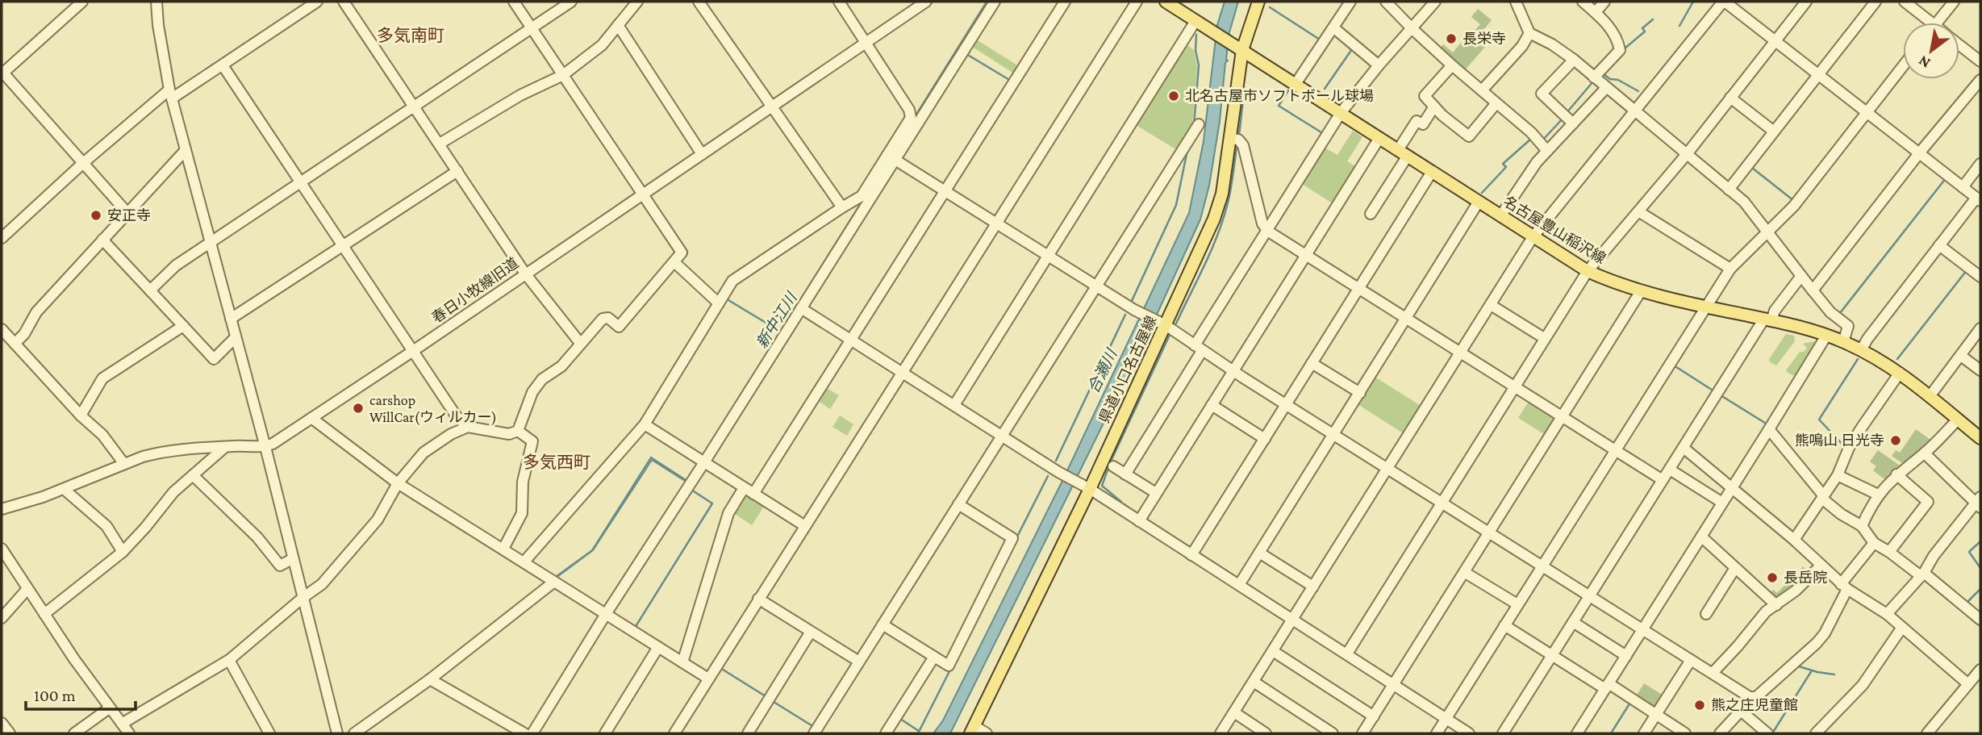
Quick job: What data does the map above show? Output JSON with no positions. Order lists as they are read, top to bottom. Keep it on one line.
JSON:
{"streets":{"main road":["名古屋豊山稲沢線","県道小口名古屋線"],"street":["春日小牧線旧道"]},"crossings":[["名古屋豊山稲沢線","県道小口名古屋線"]],"districts":["多気南町","多気西町"],"water":["新中江川","合瀬川"],"places":["長栄寺","北名古屋市ソフトボール球場","安正寺","carshop WillCar(ウィルカー)","熊鳴山 日光寺","長岳院","熊之庄児童館"],"scale_bar":"100 m","north":"bottom left"}
